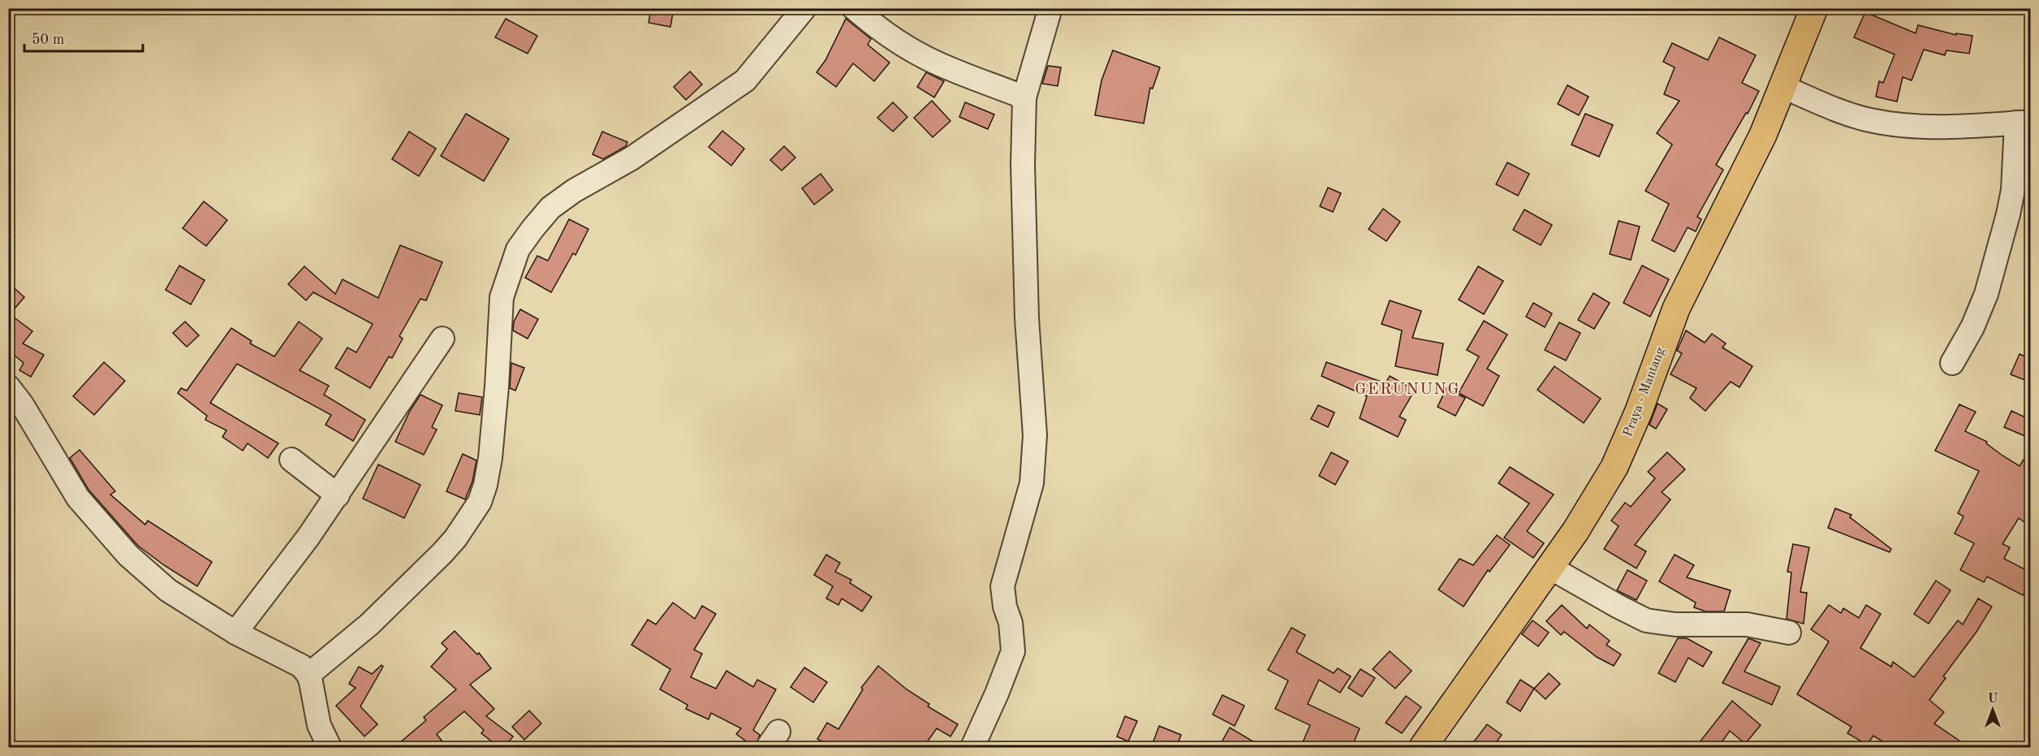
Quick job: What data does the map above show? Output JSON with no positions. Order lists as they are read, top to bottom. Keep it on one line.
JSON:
{"streets":{"main road":["Praya - Mantang"]},"districts":["GERUNUNG"],"scale_bar":"50 m","north":"top"}
